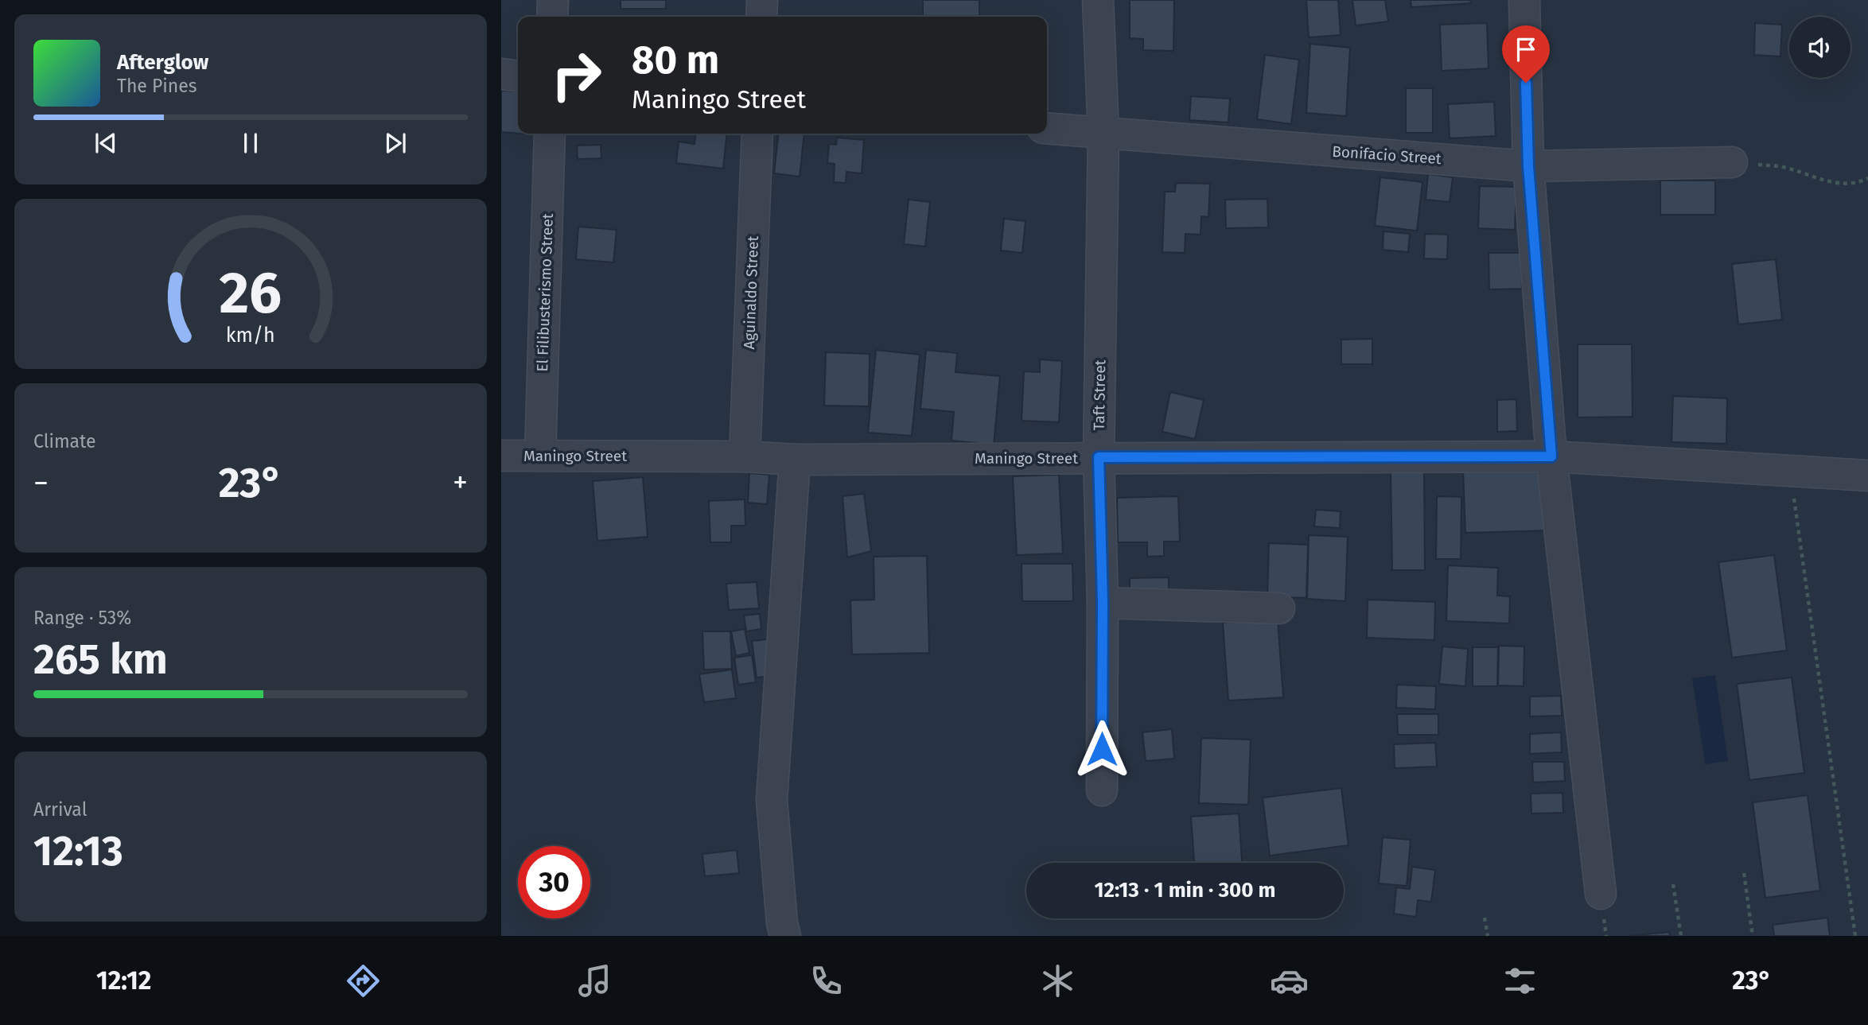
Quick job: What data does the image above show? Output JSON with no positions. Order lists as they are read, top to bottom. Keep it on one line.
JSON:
{"streets":{"street":["Bonifacio Street","El Filibusterismo Street","Aguinaldo Street","Taft Street","Maningo Street"]},"crossings":[["Bonifacio Street","Taft Street"],["El Filibusterismo Street","Maningo Street"],["Aguinaldo Street","Maningo Street"],["Taft Street","Maningo Street"]],"page":{"turn":["80 m","Maningo Street"],"song":["Afterglow","The Pines"],"tile":["Climate",["Range · 53%","265 km"],["Arrival","12:13"]],"heat":["−","23°","+"],"limit":"30","trip":"12:13 · 1 min · 300 m","tabs":["12:12","23°"],"gauge":["26","km/h"]}}
